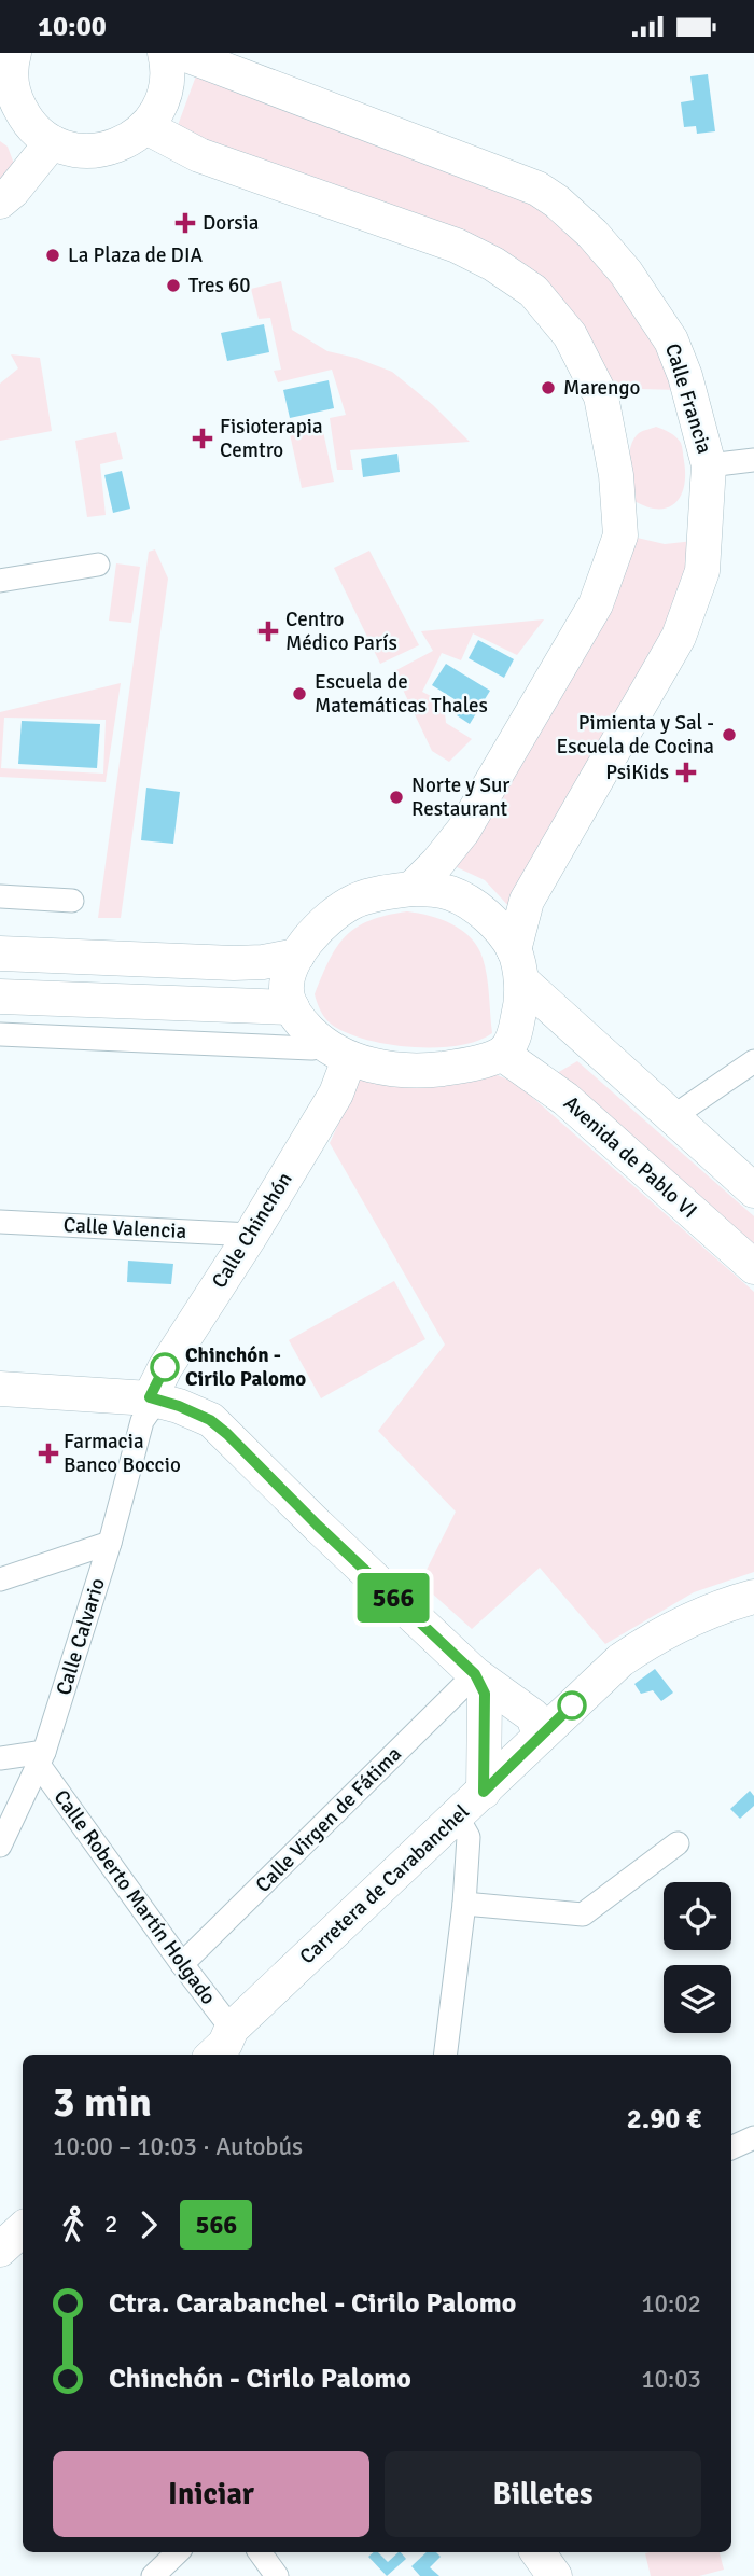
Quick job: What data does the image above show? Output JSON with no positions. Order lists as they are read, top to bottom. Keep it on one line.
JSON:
{"streets":{"street":["Calle Francia","Avenida de Pablo VI","Calle Valencia","Calle Chinchón","Calle Calvario","Calle Virgen de Fátima","Carretera de Carabanchel","Calle Roberto Martín Holgado"]},"crossings":[["Calle Francia","Avenida de Pablo VI"],["Calle Francia","Calle Chinchón"],["Avenida de Pablo VI","Calle Chinchón"],["Calle Valencia","Calle Chinchón"],["Calle Chinchón","Calle Calvario"],["Calle Calvario","Calle Roberto Martín Holgado"],["Calle Virgen de Fátima","Calle Roberto Martín Holgado"],["Carretera de Carabanchel","Calle Roberto Martín Holgado"]],"places":{"health":["Dorsia","Fisioterapia Cemtro","Centro Médico París","PsiKids","Farmacia Banco Boccio"],"other":["La Plaza de DIA","Tres 60","Marengo","Escuela de Matemáticas Thales","Pimienta y Sal - Escuela de Cocina","Norte y Sur Restaurant","Chinchón - Cirilo Palomo"]},"lines":["bus line 566"],"page":{"status":"10:00","on_map":"566","heading":["3 min","10:00 – 10:03 · Autobús","2.90 €"],"legs":["2","566"],"list":[{"name":"Ctra. Carabanchel - Cirilo Palomo","value":"10:02"},{"name":"Chinchón - Cirilo Palomo","value":"10:03"}],"buttons":["Iniciar","Billetes"]}}
